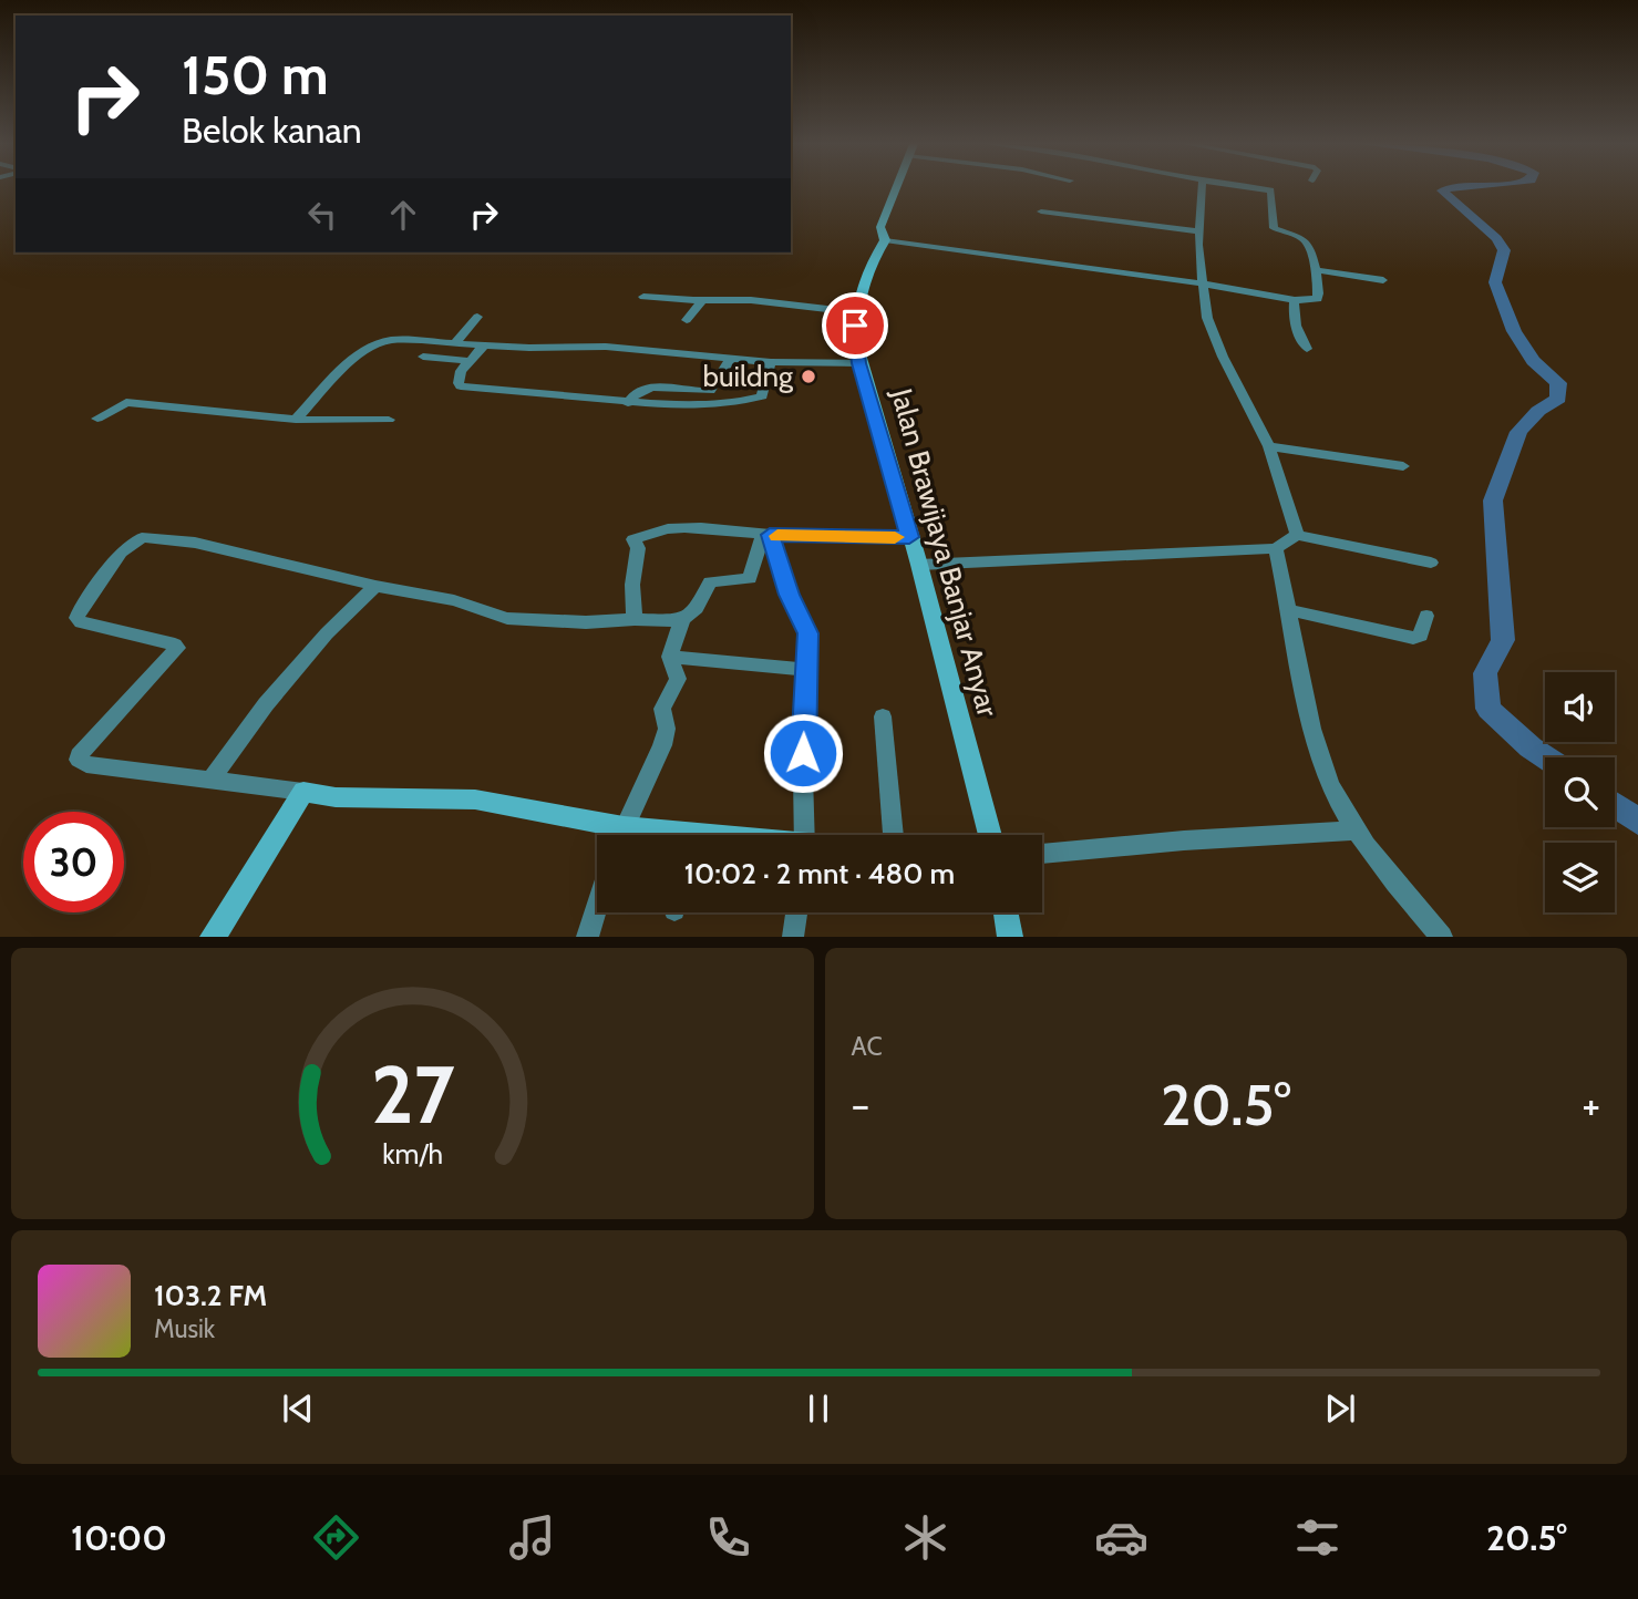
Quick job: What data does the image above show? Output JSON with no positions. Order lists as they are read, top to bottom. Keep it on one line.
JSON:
{"streets":{"street":["Jalan Brawijaya Banjar Anyar"]},"places":["buildng"],"page":{"turn":["150 m","Belok kanan"],"limit":"30","trip":"10:02 · 2 mnt · 480 m","tile":"AC","heat":["−","20.5°","+"],"song":["103.2 FM","Musik"],"tabs":["10:00","20.5°"],"gauge":["27","km/h"]}}
